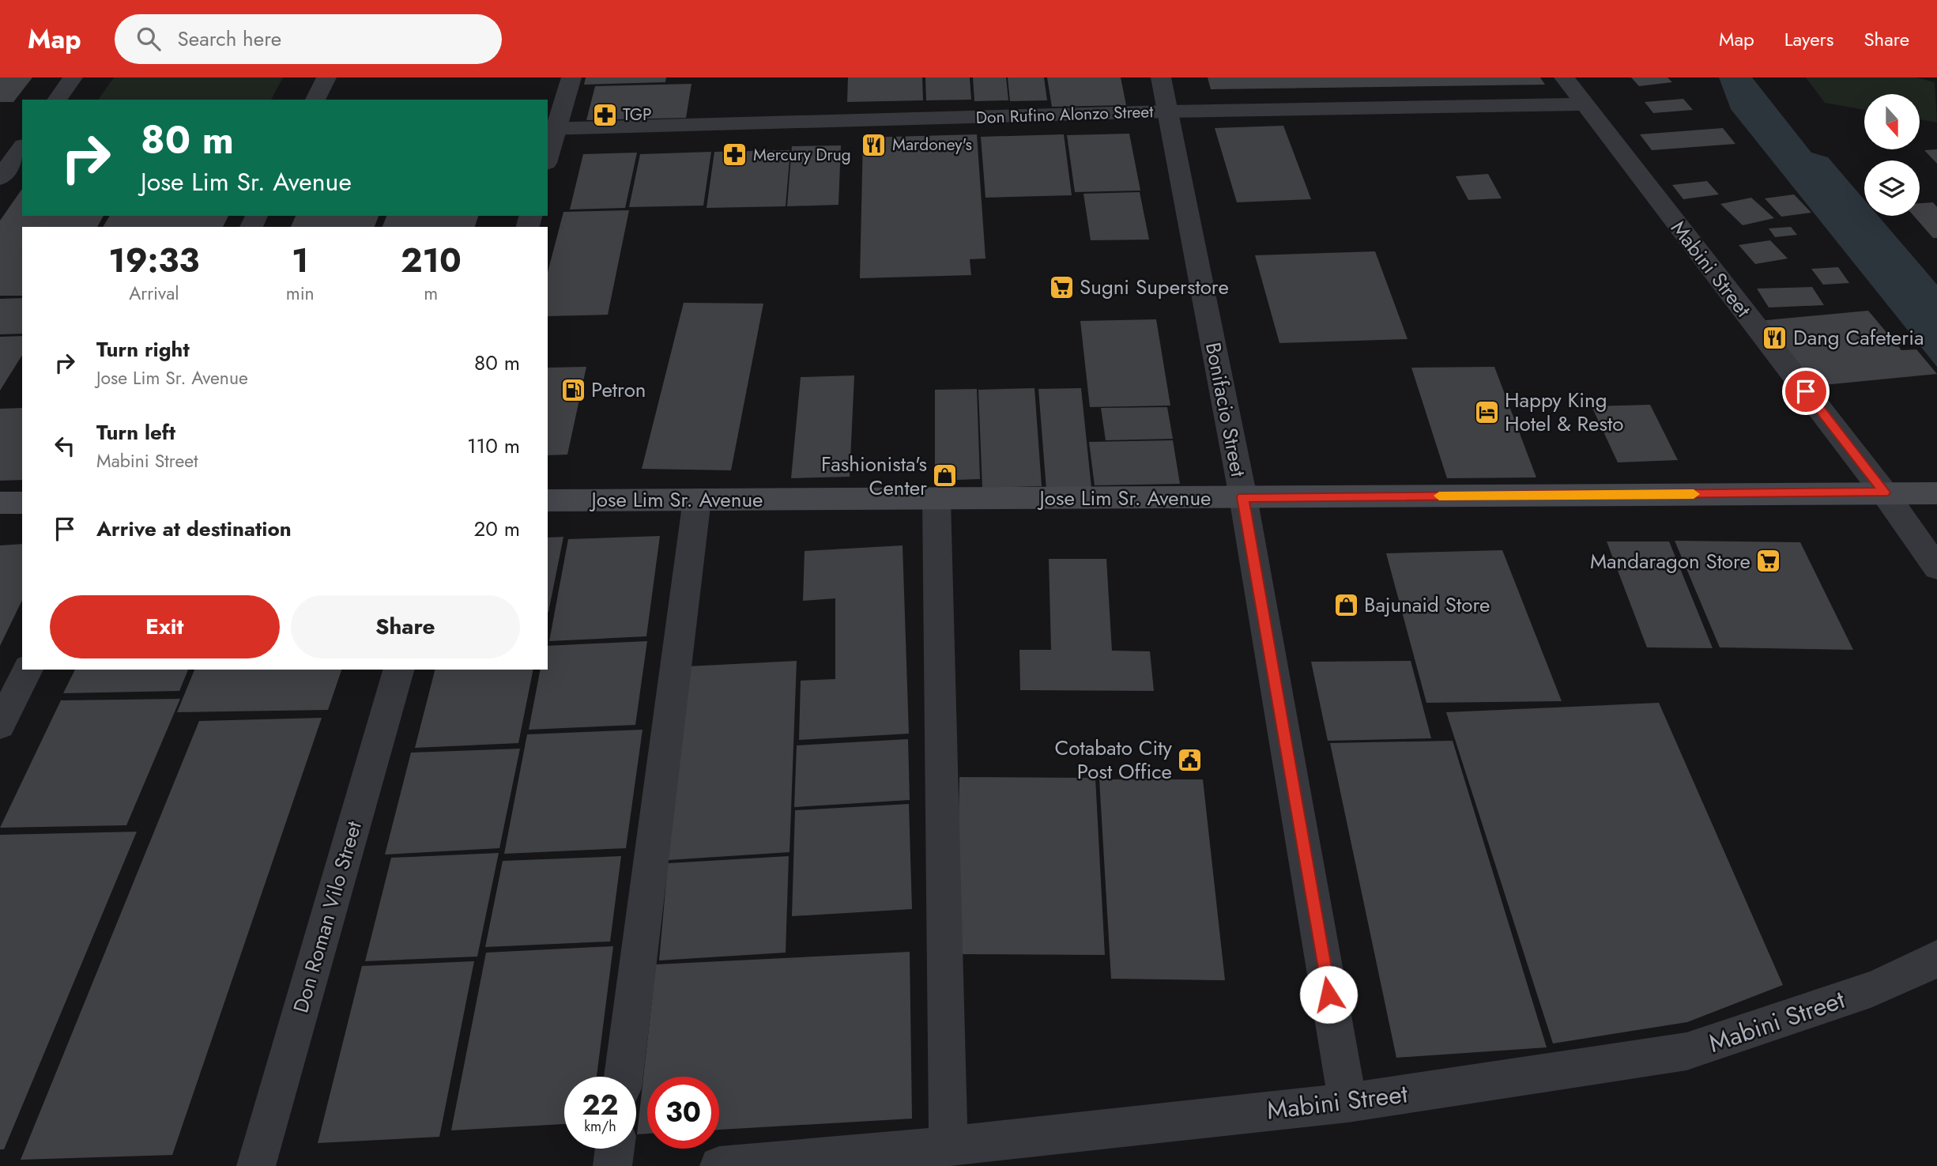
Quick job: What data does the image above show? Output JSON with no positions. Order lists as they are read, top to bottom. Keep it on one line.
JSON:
{"streets":{"main road":["Jose Lim Sr. Avenue"],"street":["Don Rufino Alonzo Street","Mabini Street","Bonifacio Street","Don Roman Vilo Street"]},"crossings":[["Don Rufino Alonzo Street","Mabini Street"],["Don Rufino Alonzo Street","Bonifacio Street"],["Mabini Street","Bonifacio Street"],["Mabini Street","Jose Lim Sr. Avenue"],["Bonifacio Street","Jose Lim Sr. Avenue"]],"places":{"pharmacy":["TGP","Mercury Drug"],"restaurant":["Mardoney's","Dang Cafeteria"],"supermarket":["Sugni Superstore","Mandaragon Store"],"fuel station":["Petron"],"hotel":["Happy King Hotel & Resto"],"shop":["Fashionista's Center","Bajunaid Store"],"public building":["Cotabato City Post Office"]},"north":"bottom","page":{"header":"Map","search":"Search here","nav":["Map","Layers","Share"],"turn":["80 m","Jose Lim Sr. Avenue"],"eta":["19:33","Arrival","1","min","210","m"],"list":[{"name":"Turn right","note":"Jose Lim Sr. Avenue","value":"80 m"},{"name":"Turn left","note":"Mabini Street","value":"110 m"},{"name":"Arrive at destination","value":"20 m"}],"buttons":["Exit","Share"],"speed":"22 km/h","limit":"30"}}
